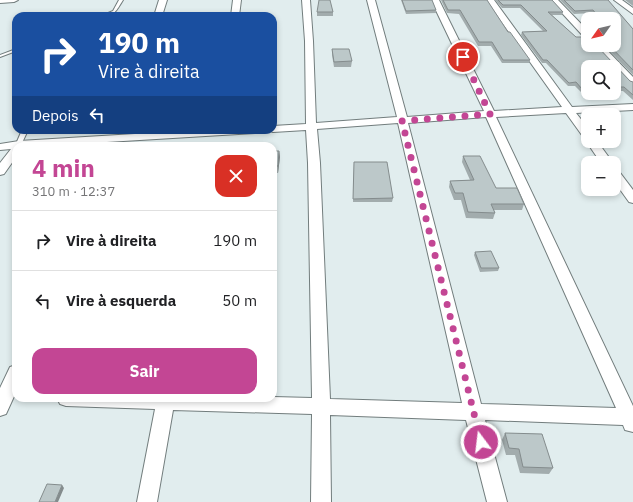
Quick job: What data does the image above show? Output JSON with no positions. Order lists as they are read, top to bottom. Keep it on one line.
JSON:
{"north":"bottom left","page":{"map_buttons":["+","−"],"turn":["190 m","Vire à direita"],"then":"Depois","heading":["4 min","310 m · 12:37"],"list":[{"name":"Vire à direita","value":"190 m"},{"name":"Vire à esquerda","value":"50 m"}],"buttons":"Sair"}}
